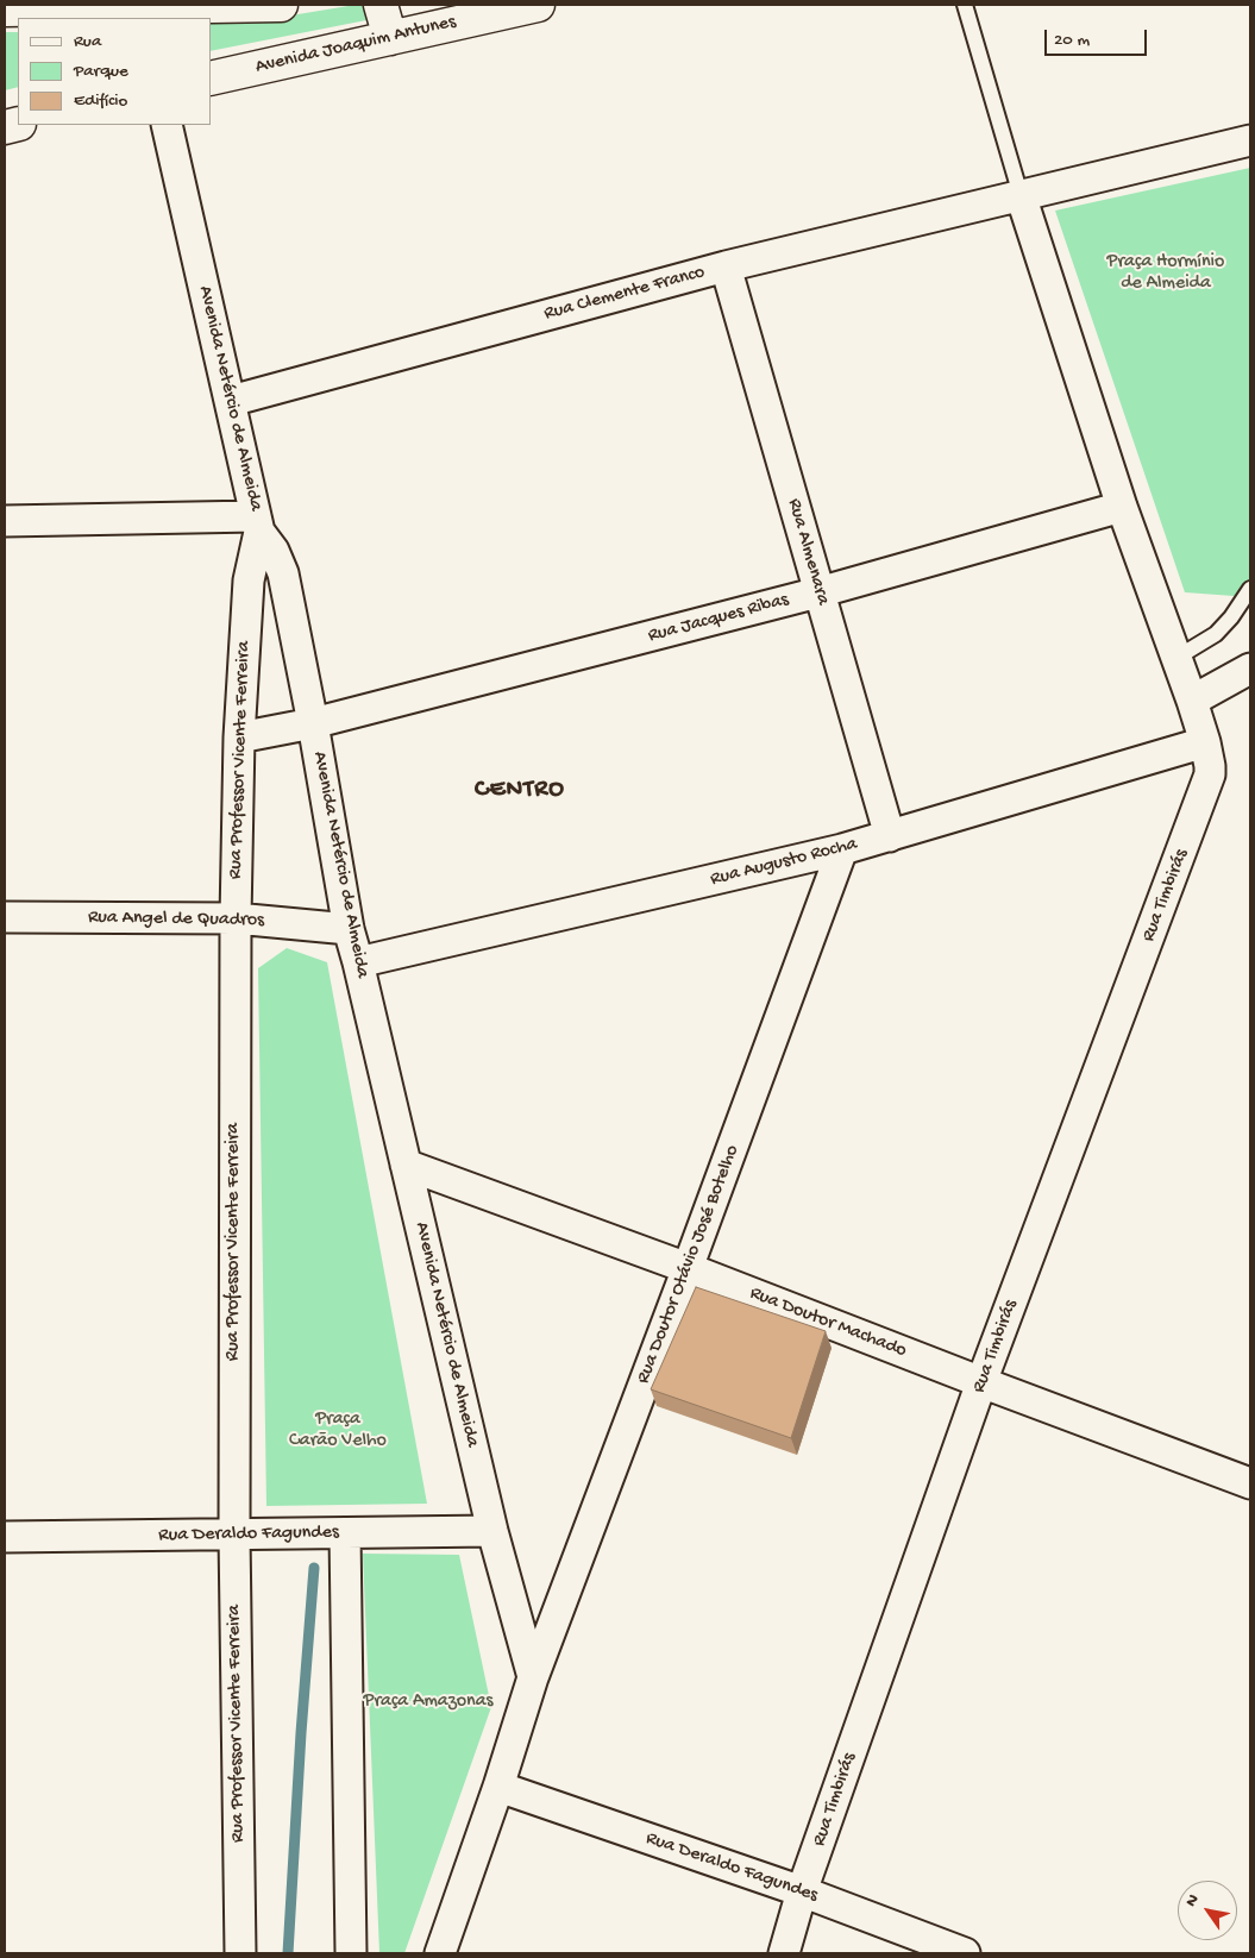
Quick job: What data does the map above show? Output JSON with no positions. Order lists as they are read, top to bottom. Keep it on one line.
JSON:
{"streets":{"main road":["Avenida Joaquim Antunes"],"street":["Rua Clemente Franco","Avenida Netércio de Almeida","Rua Almenara","Rua Jacques Ribas","Rua Professor Vicente Ferreira","Rua Augusto Rocha","Rua Timbirás","Rua Angel de Quadros","Rua Doutor Otávio José Botelho","Rua Doutor Machado","Rua Deraldo Fagundes"]},"crossings":[["Rua Clemente Franco","Avenida Netércio de Almeida"],["Rua Clemente Franco","Rua Almenara"],["Avenida Netércio de Almeida","Rua Jacques Ribas"],["Avenida Netércio de Almeida","Rua Professor Vicente Ferreira"],["Avenida Netércio de Almeida","Rua Augusto Rocha"],["Avenida Netércio de Almeida","Rua Angel de Quadros"],["Avenida Netércio de Almeida","Rua Doutor Otávio José Botelho"],["Avenida Netércio de Almeida","Rua Doutor Machado"],["Avenida Netércio de Almeida","Rua Deraldo Fagundes"],["Rua Almenara","Rua Jacques Ribas"],["Rua Almenara","Rua Augusto Rocha"],["Rua Jacques Ribas","Rua Professor Vicente Ferreira"],["Rua Professor Vicente Ferreira","Rua Angel de Quadros"],["Rua Professor Vicente Ferreira","Rua Deraldo Fagundes"],["Rua Augusto Rocha","Rua Timbirás"],["Rua Augusto Rocha","Rua Doutor Otávio José Botelho"],["Rua Timbirás","Rua Doutor Machado"],["Rua Timbirás","Rua Deraldo Fagundes"],["Rua Doutor Otávio José Botelho","Rua Doutor Machado"]],"districts":["CENTRO"],"parks":["Praça Hormínio de Almeida","Praça Carão Velho","Praça Amazonas"],"legend":["Rua","Parque","Edifício"],"scale_bar":"20 m","north":"top left"}
